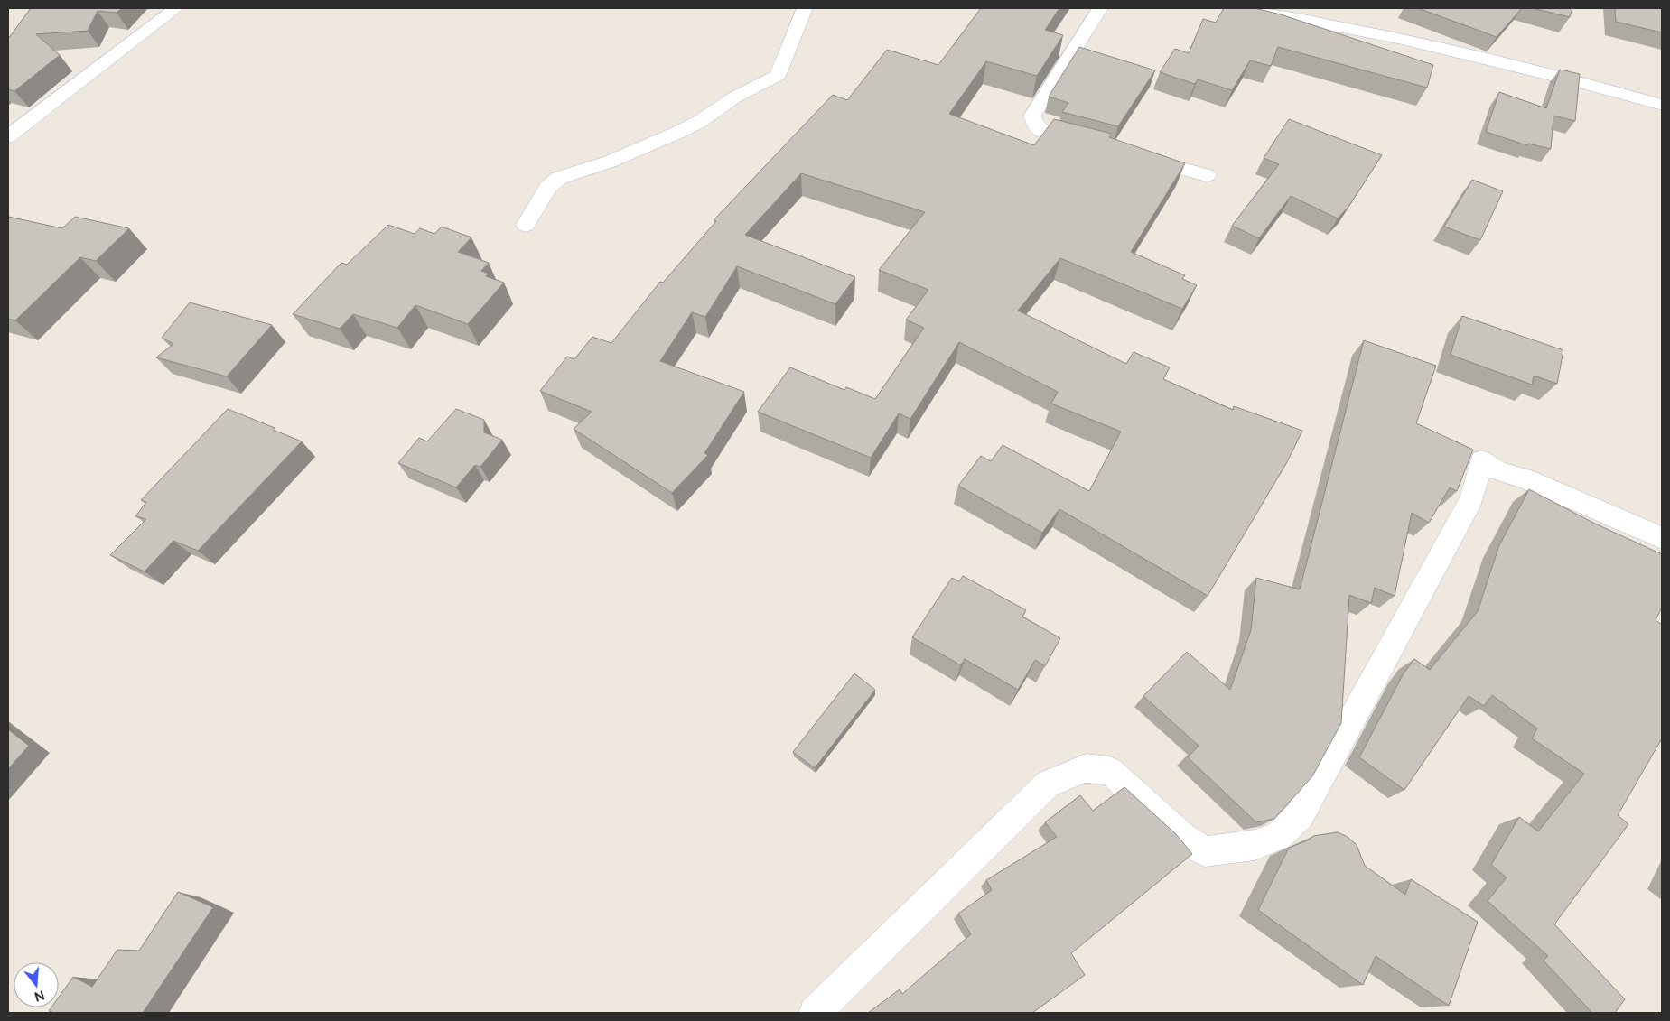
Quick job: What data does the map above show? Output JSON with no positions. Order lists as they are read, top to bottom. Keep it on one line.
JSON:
{"north":"bottom"}
